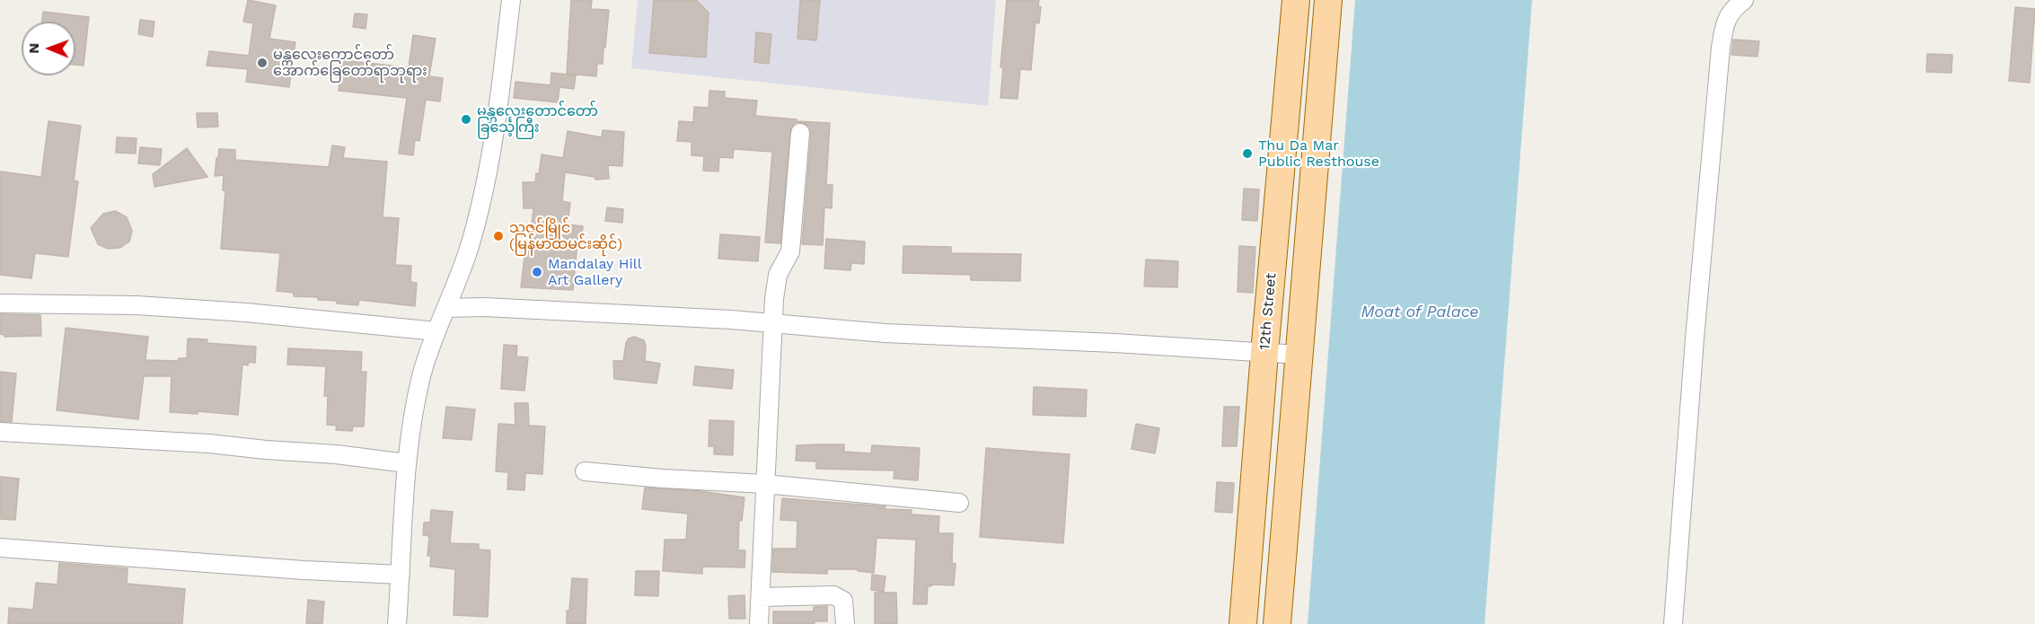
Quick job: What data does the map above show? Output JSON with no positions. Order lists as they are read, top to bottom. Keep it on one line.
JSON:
{"streets":{"main road":["12th Street"]},"water":["Moat of Palace"],"places":["မန္တ‌လေးတောင်တော် အောက်ခြေတော်ရာဘုရား‌","မန္တလေးတောင်တော် ‌ခြင်္သေ့ကြီး","Thu Da Mar Public Resthouse","သဇင်မြိုင် (မြန်မာထမင်းဆိုင်)","Mandalay Hill Art Gallery"],"north":"left"}
